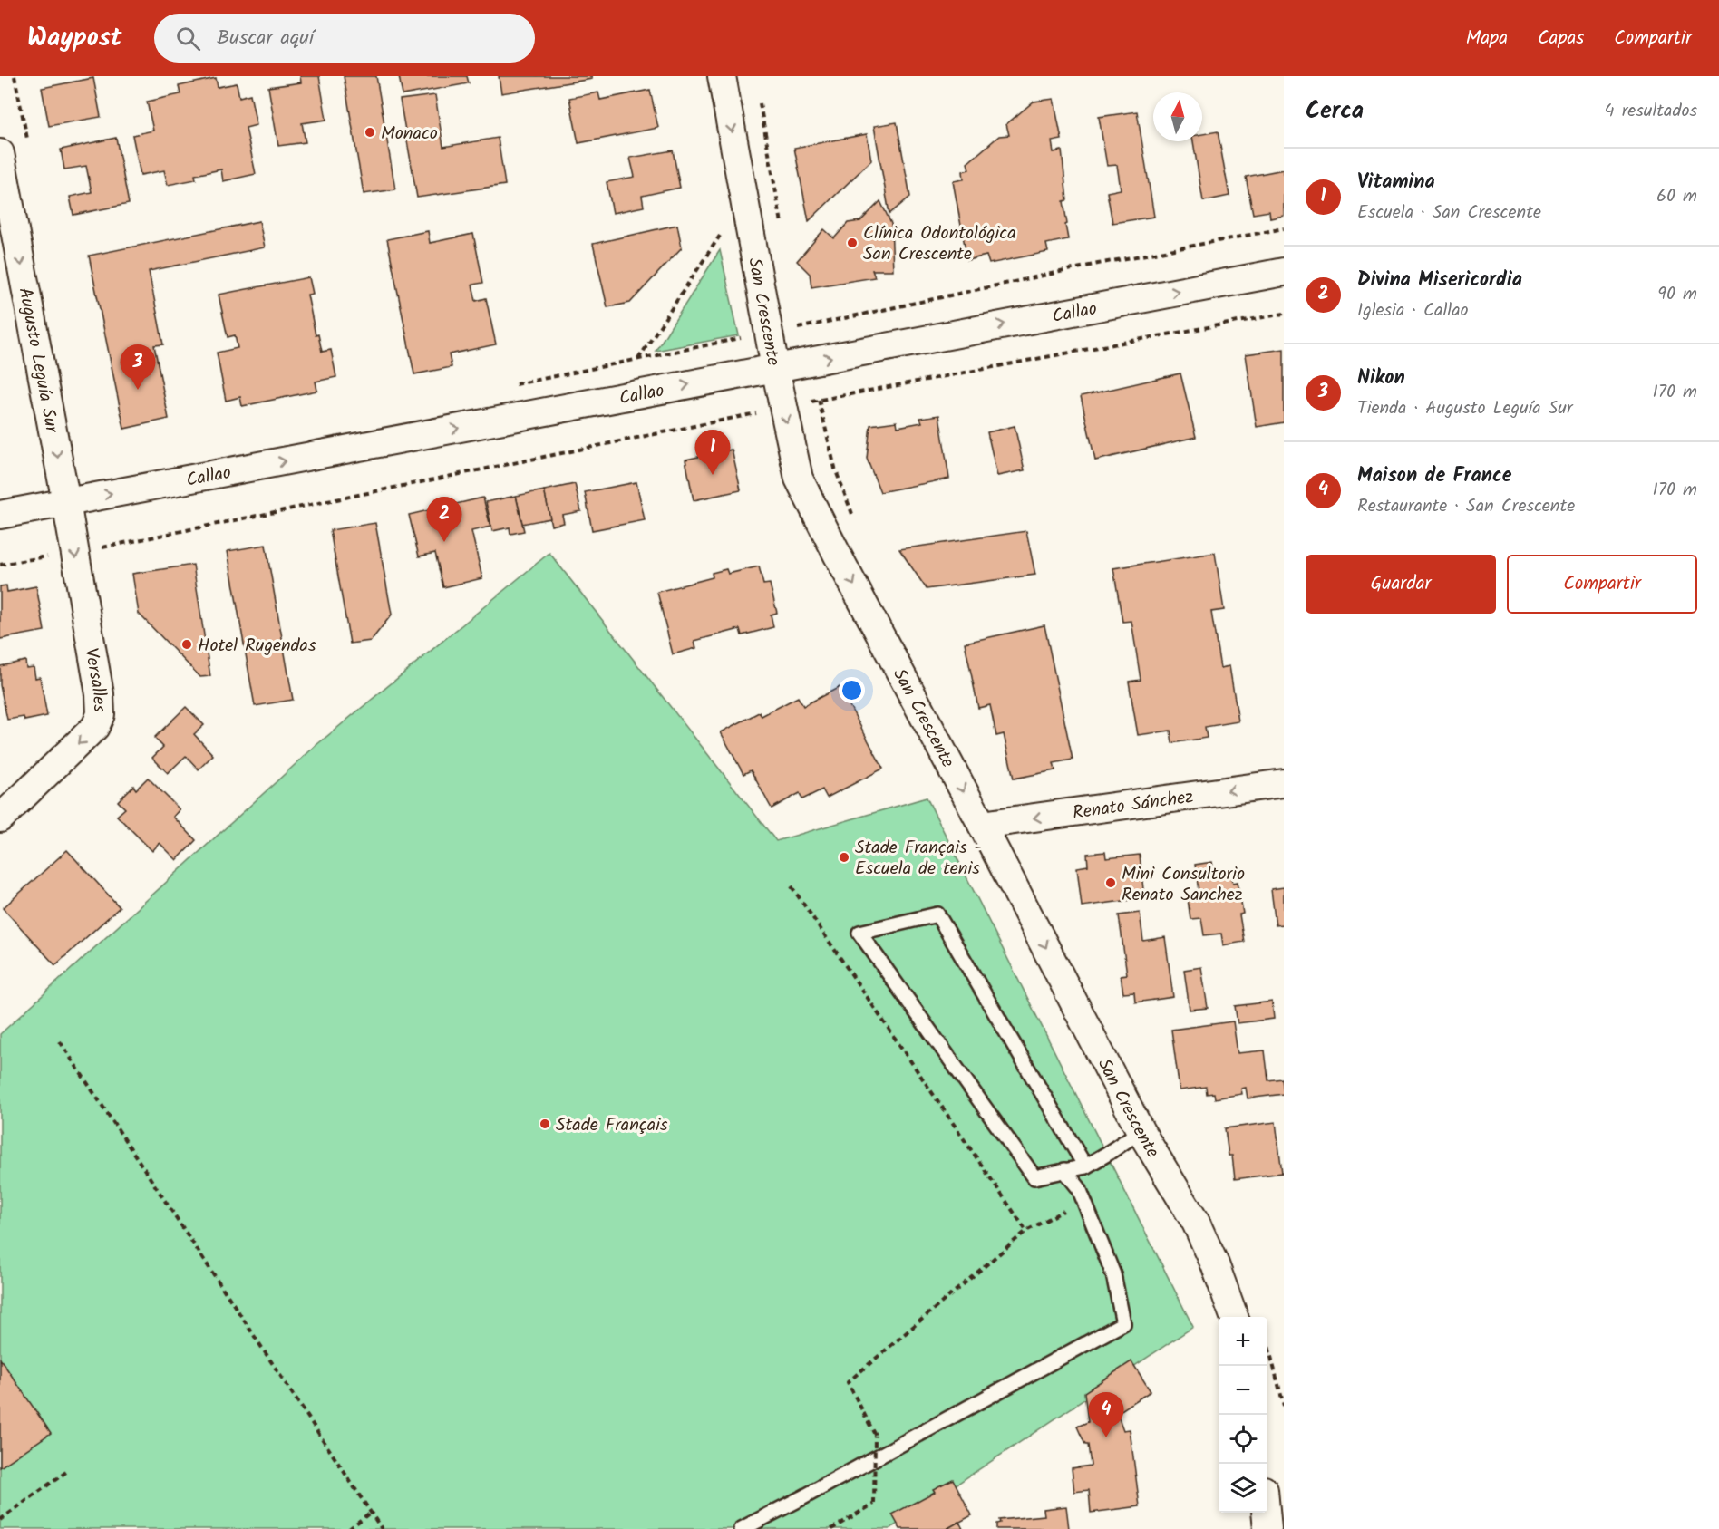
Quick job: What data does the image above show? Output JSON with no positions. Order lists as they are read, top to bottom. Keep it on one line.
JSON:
{"streets":{"street":["Callao","San Crescente","Augusto Leguía Sur","Versalles","Renato Sánchez"]},"crossings":[["Callao","San Crescente"],["Callao","Augusto Leguía Sur"],["Callao","Versalles"],["San Crescente","Renato Sánchez"],["Augusto Leguía Sur","Versalles"]],"one_way":["Callao","San Crescente","Augusto Leguía Sur","Versalles","Renato Sánchez"],"places":["Monaco","Clínica Odontológica San Crescente","Hotel Rugendas","Stade Français - Escuela de tenis","Mini Consultorio Renato Sanchez","Stade Français"],"north":"top","page":{"header":"Waypost","search":"Buscar aquí","nav":["Mapa","Capas","Compartir"],"heading":["Cerca","4 resultados"],"list":[{"mark":"1","name":"Vitamina","note":"Escuela · San Crescente","value":"60 m"},{"mark":"2","name":"Divina Misericordia","note":"Iglesia · Callao","value":"90 m"},{"mark":"3","name":"Nikon","note":"Tienda · Augusto Leguía Sur","value":"170 m"},{"mark":"4","name":"Maison de France","note":"Restaurante · San Crescente","value":"170 m"}],"pins":["3","1","2","4"],"buttons":["Guardar","Compartir"],"map_buttons":["+","−"]}}
